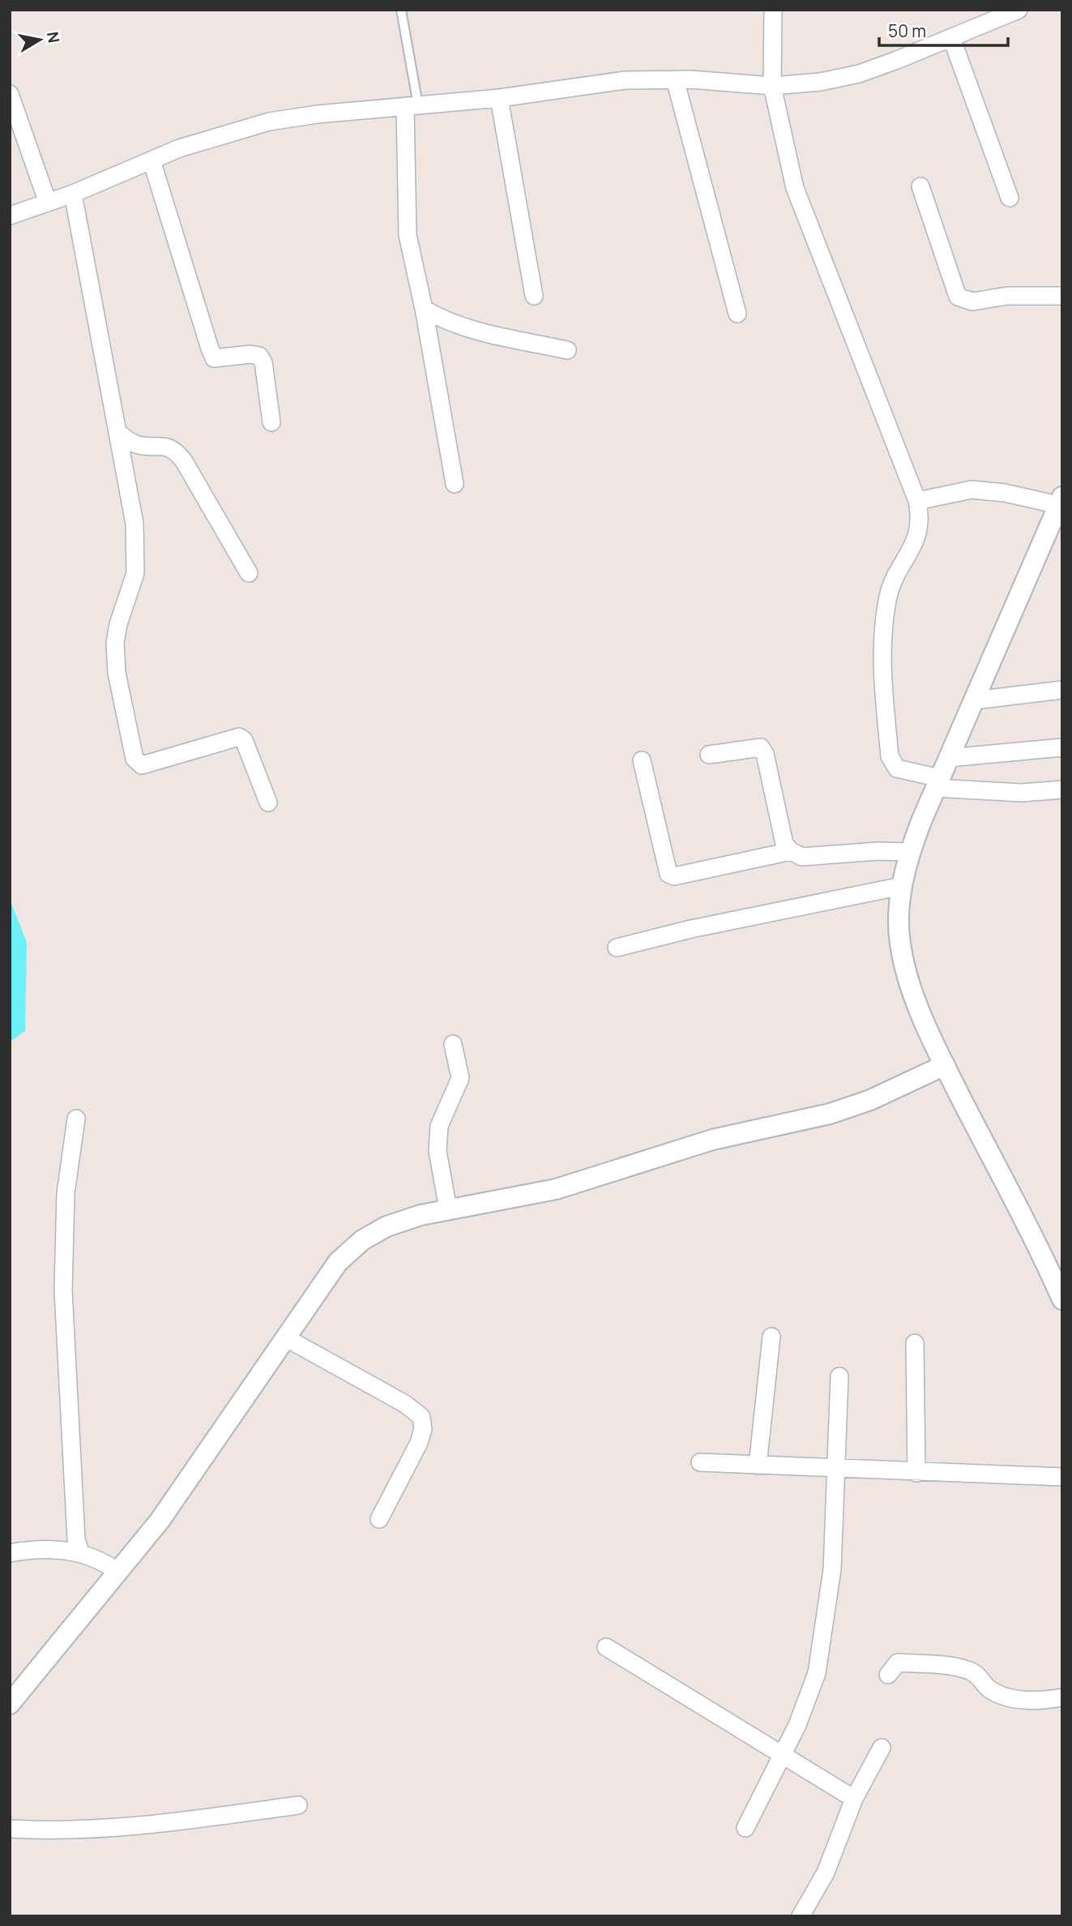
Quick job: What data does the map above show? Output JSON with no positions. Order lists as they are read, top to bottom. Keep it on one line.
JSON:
{"scale_bar":"50 m","north":"right"}
